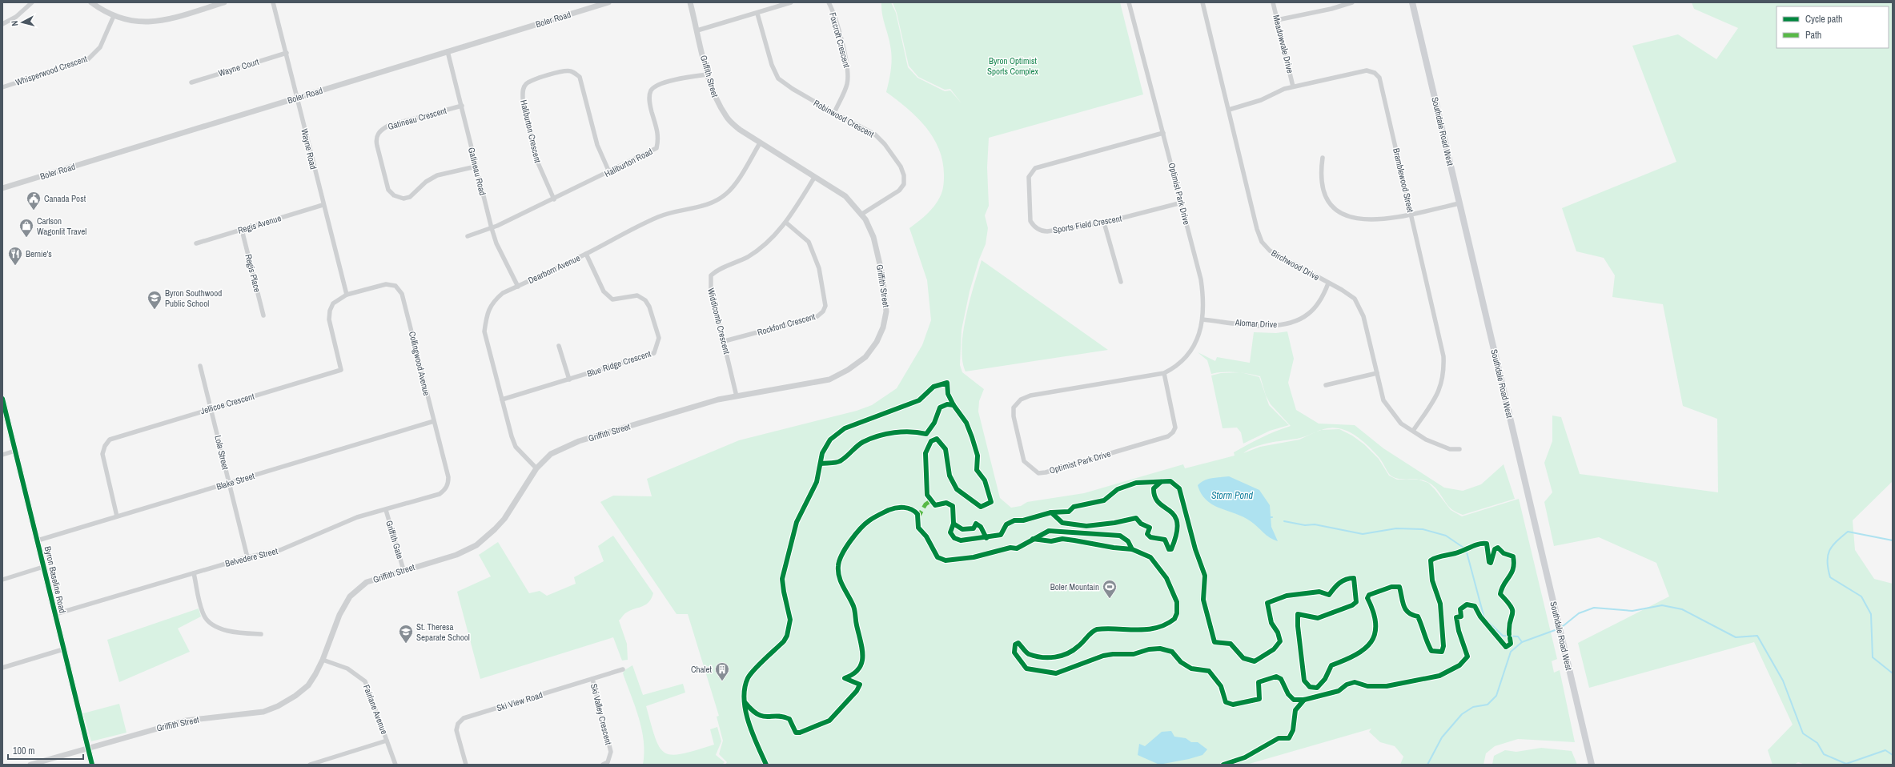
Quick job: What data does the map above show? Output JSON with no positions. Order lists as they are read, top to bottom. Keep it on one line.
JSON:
{"streets":{"main road":["Southdale Road West","Byron Baseline Road"],"street":["Boler Road","Foxcroft Crescent","Meadowvale Drive","Wayne Court","Whisperwood Crescent","Griffith Street","Gatineau Crescent","Robinwood Crescent","Haliburton Crescent","Wayne Road","Haliburton Road","Gatineau Road","Bramblewood Street","Optimist Park Drive","Regis Avenue","Sports Field Crescent","Birchwood Drive","Dearborn Avenue","Regis Place","Widdicomb Crescent","Alomar Drive","Rockford Crescent","Collingwood Avenue","Blue Ridge Crescent","Jellicoe Crescent","Lola Street","Blake Street","Griffith Gate","Belvedere Street","Ski View Road","Fairlane Avenue","Ski Valley Crescent"]},"crossings":[["Boler Road","Wayne Road"],["Boler Road","Gatineau Road"],["Foxcroft Crescent","Robinwood Crescent"],["Meadowvale Drive","Bramblewood Street"],["Wayne Court","Wayne Road"],["Griffith Street","Robinwood Crescent"],["Griffith Street","Haliburton Road"],["Griffith Street","Dearborn Avenue"],["Griffith Street","Widdicomb Crescent"],["Griffith Street","Griffith Gate"],["Griffith Street","Byron Baseline Road"],["Griffith Street","Fairlane Avenue"],["Gatineau Crescent","Gatineau Road"],["Haliburton Crescent","Haliburton Road"],["Wayne Road","Regis Avenue"],["Wayne Road","Collingwood Avenue"],["Wayne Road","Jellicoe Crescent"],["Haliburton Road","Gatineau Road"],["Gatineau Road","Dearborn Avenue"],["Bramblewood Street","Birchwood Drive"],["Optimist Park Drive","Sports Field Crescent"],["Optimist Park Drive","Alomar Drive"],["Regis Avenue","Regis Place"],["Birchwood Drive","Alomar Drive"],["Dearborn Avenue","Blue Ridge Crescent"],["Widdicomb Crescent","Rockford Crescent"],["Collingwood Avenue","Jellicoe Crescent"],["Collingwood Avenue","Blake Street"],["Collingwood Avenue","Belvedere Street"],["Jellicoe Crescent","Lola Street"],["Jellicoe Crescent","Blake Street"],["Lola Street","Blake Street"],["Lola Street","Belvedere Street"],["Blake Street","Byron Baseline Road"],["Griffith Gate","Belvedere Street"],["Belvedere Street","Byron Baseline Road"],["Ski View Road","Ski Valley Crescent"]],"water":["Storm Pond"],"parks":["Byron Optimist Sports Complex"],"places":{"public building":["Canada Post"],"shop":["Carlson Wagonlit Travel"],"restaurant":["Bernie's"],"school or university":["Byron Southwood Public School","St. Theresa Separate School"],"sports":["Boler Mountain"],"building":["Chalet"]},"legend":["Cycle path","Path"],"scale_bar":"100 m","north":"left"}
